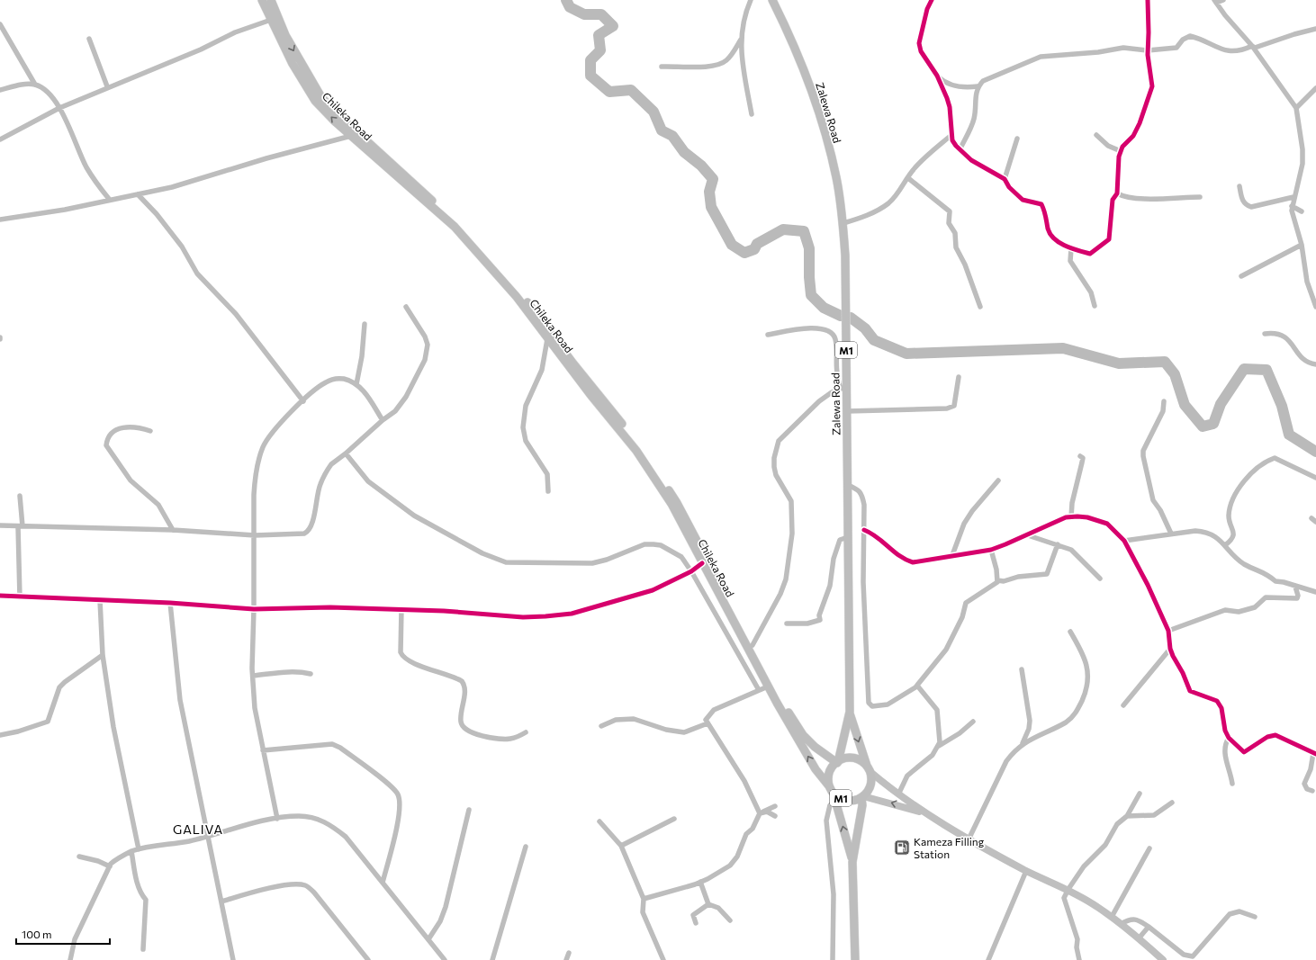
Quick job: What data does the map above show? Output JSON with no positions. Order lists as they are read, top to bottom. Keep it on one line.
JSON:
{"streets":{"highway":["Zalewa Road","Chileka Road","M1"]},"crossings":[["Zalewa Road","Chileka Road"],["Zalewa Road","M1"],["Chileka Road","M1"]],"districts":["GALIVA"],"places":{"fuel station":["Kameza Filling Station"]},"scale_bar":"100 m"}
